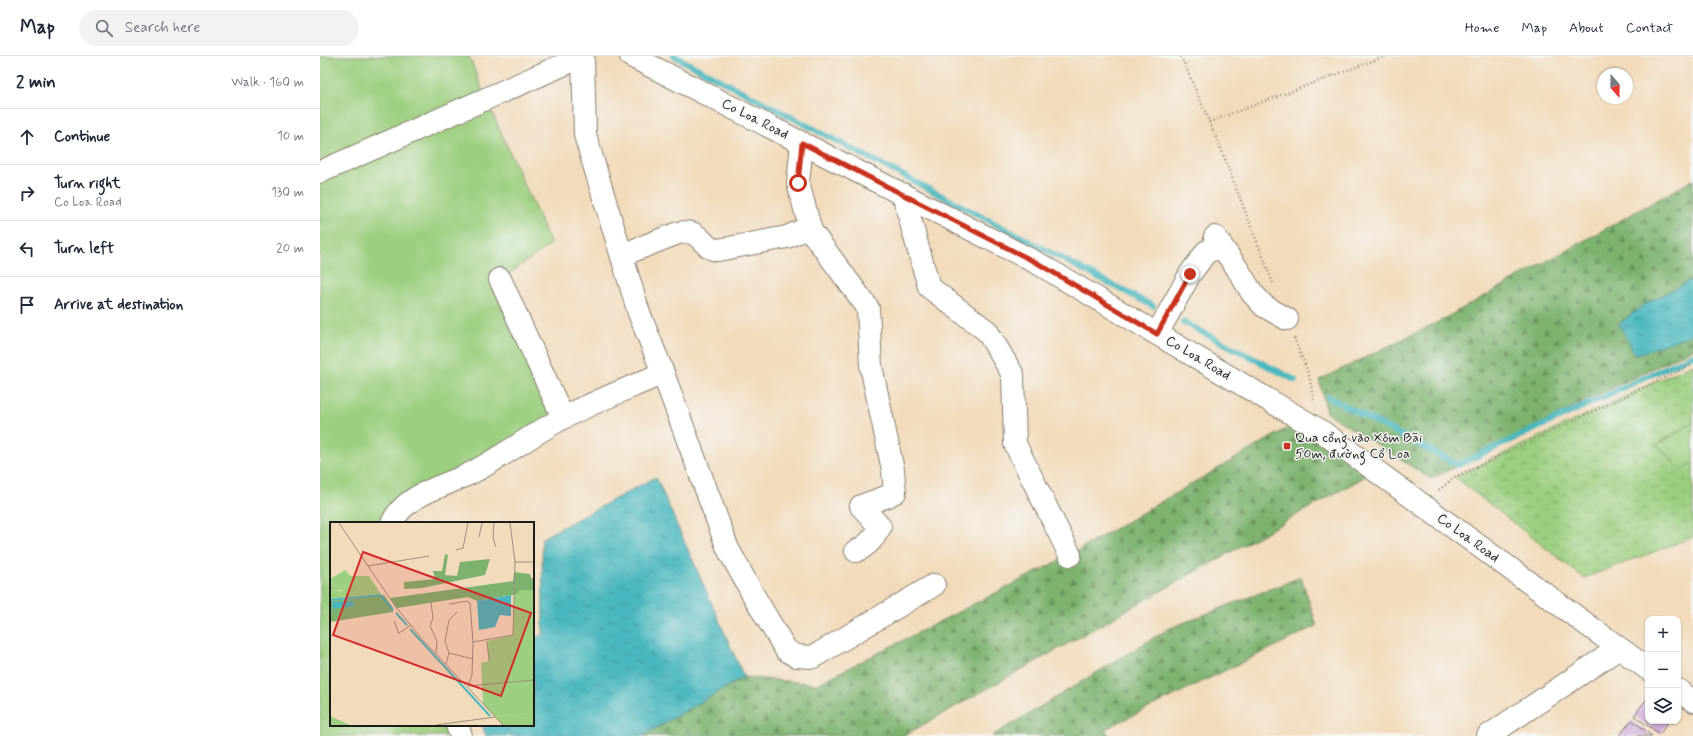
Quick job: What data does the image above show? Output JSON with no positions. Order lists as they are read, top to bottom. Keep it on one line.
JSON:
{"streets":{"street":["Co Loa Road"]},"places":{"transit":["Qua cổng vào Xóm Bãi 50m, đường Cổ Loa"]},"north":"bottom","page":{"header":"Map","search":"Search here","nav":["Home","Map","About","Contact"],"heading":["2 min","Walk · 160 m"],"list":[["Continue","10 m"],["Turn right","Co Loa Road","130 m"],["Turn left","20 m"],"Arrive at destination"],"map_buttons":["+","−"]}}
